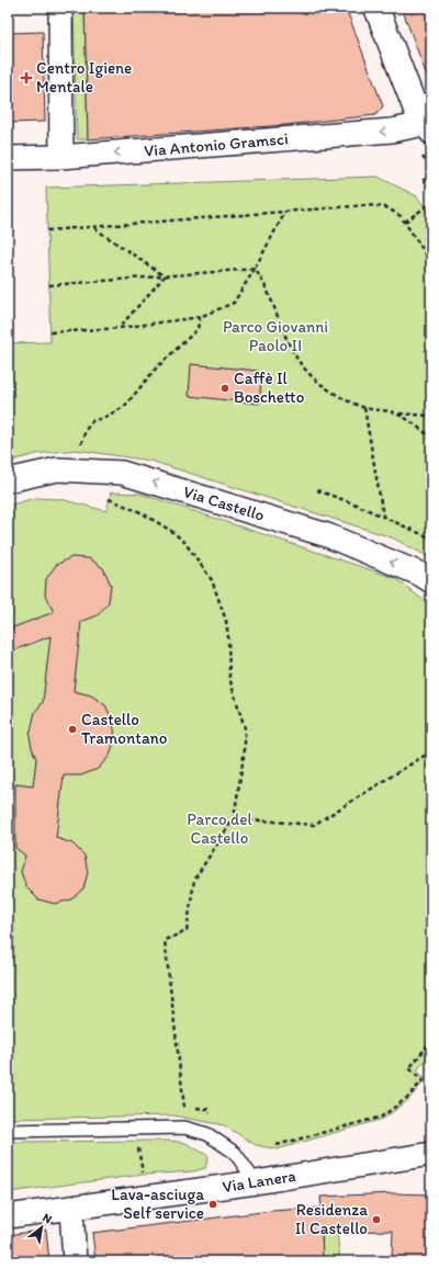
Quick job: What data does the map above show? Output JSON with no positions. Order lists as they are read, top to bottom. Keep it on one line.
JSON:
{"streets":{"street":["Via Antonio Gramsci","Via Castello","Via Lanera"]},"one_way":["Via Antonio Gramsci","Via Castello"],"parks":["Parco Giovanni Paolo II","Parco del Castello"],"places":{"health":["Centro Igiene Mentale"],"other":["Caffè Il Boschetto","Castello Tramontano","Lava-asciuga Self service","Residenza Il Castello"]},"north":"top right"}
